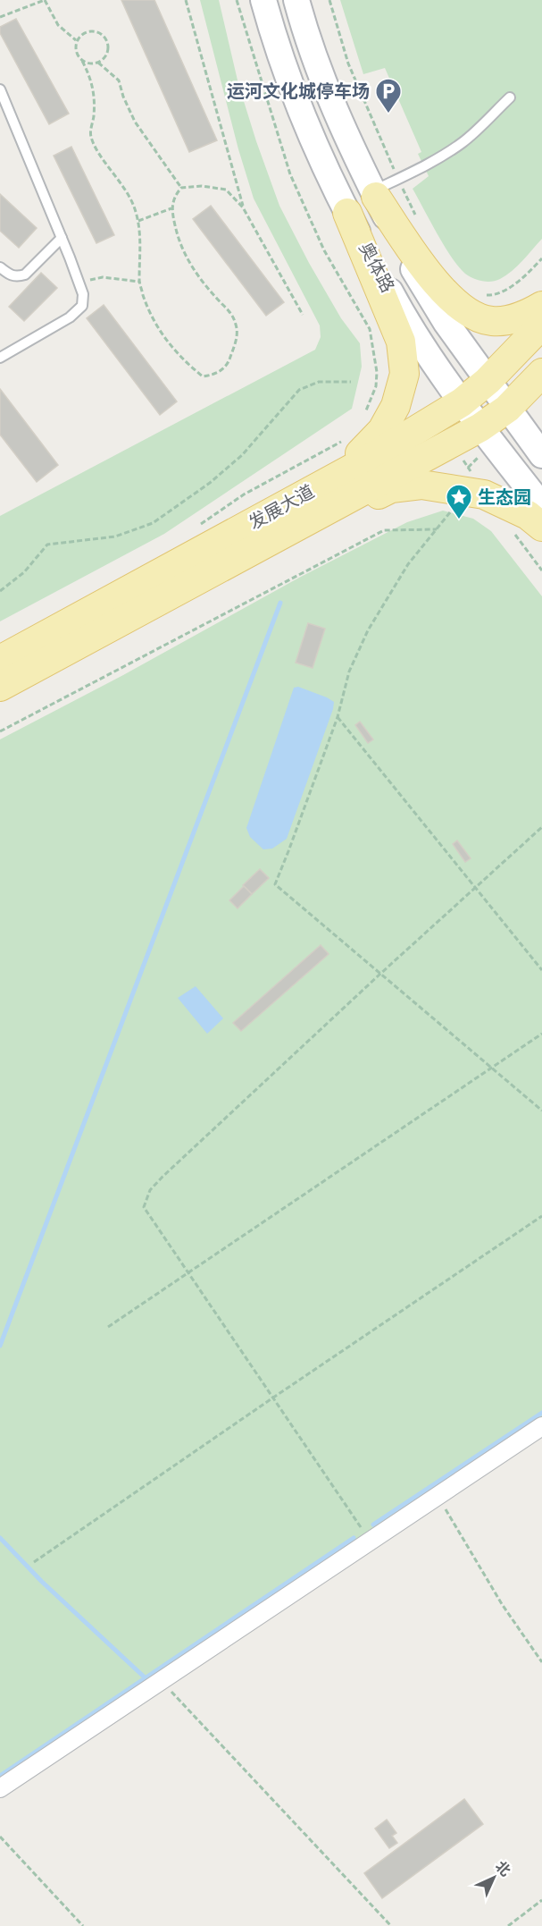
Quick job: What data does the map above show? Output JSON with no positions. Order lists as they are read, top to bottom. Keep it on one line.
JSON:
{"streets":{"main road":["奥体路","发展大道"]},"crossings":[["奥体路","发展大道"]],"places":{"parking":["运河文化城停车场"],"place":["生态园"]},"north":"top right"}
